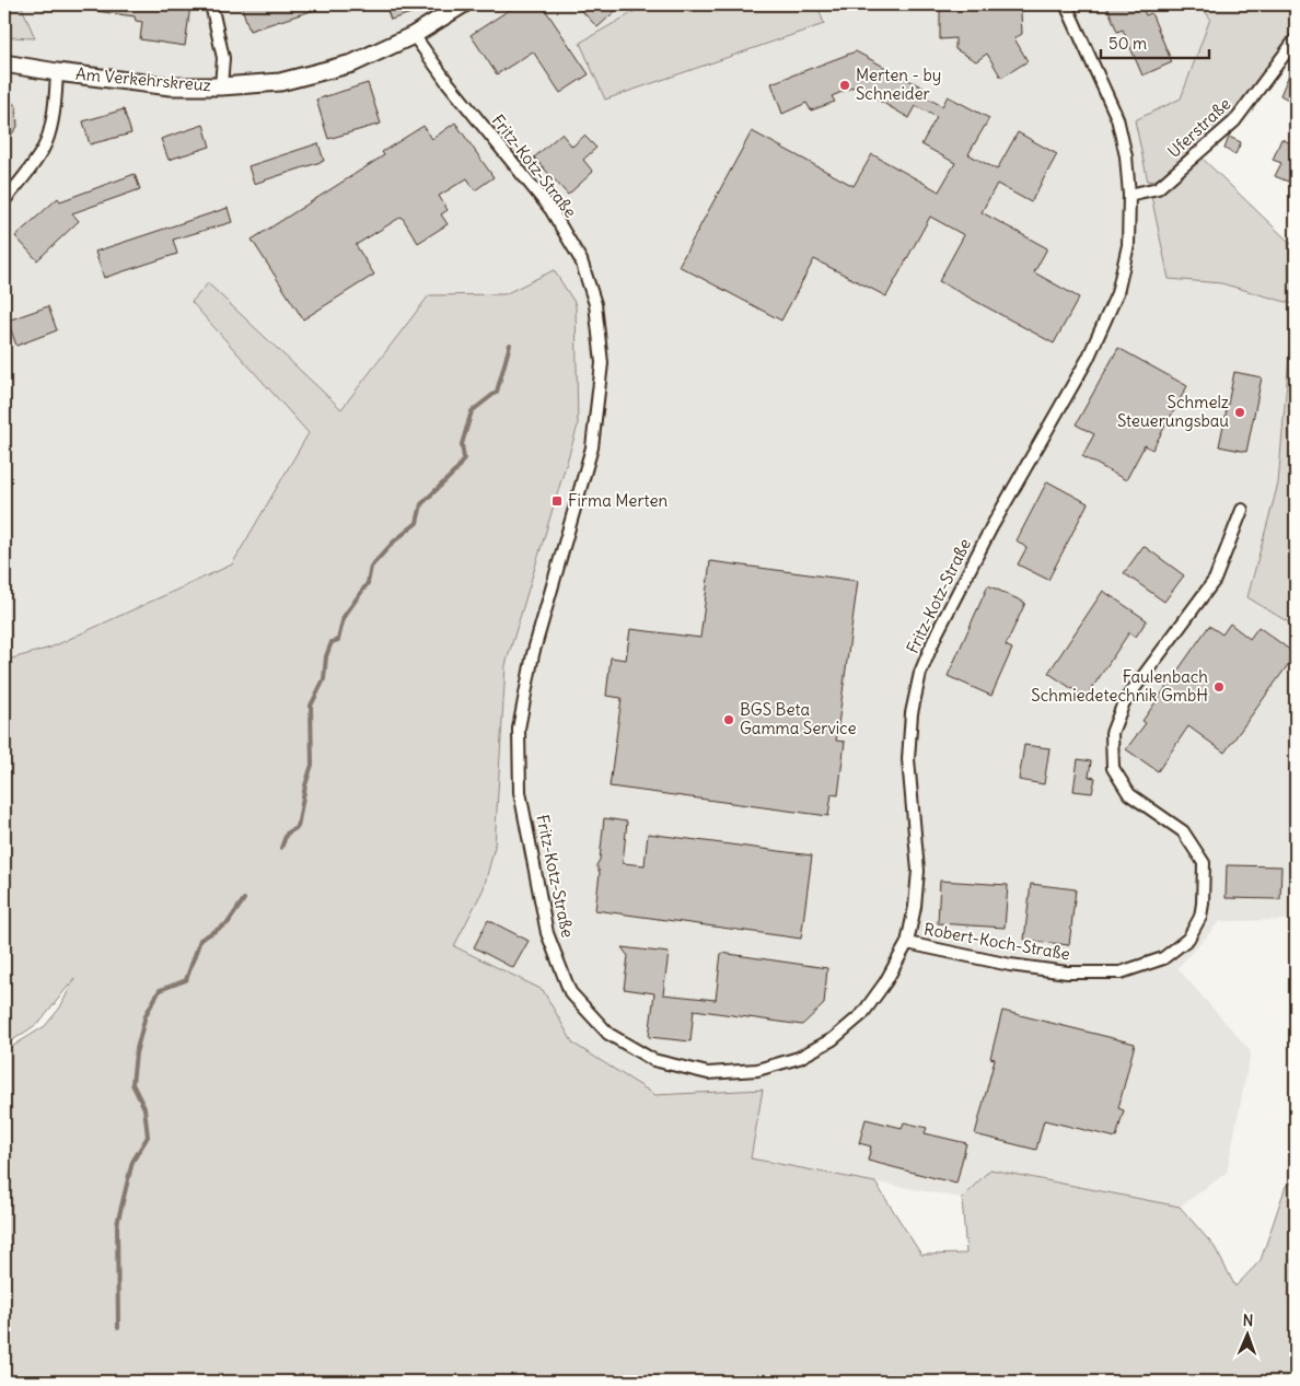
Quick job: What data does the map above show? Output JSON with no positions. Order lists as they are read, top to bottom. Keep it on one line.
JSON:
{"streets":{"street":["Am Verkehrskreuz","Uferstraße","Fritz-Kotz-Straße","Robert-Koch-Straße"]},"crossings":[["Am Verkehrskreuz","Fritz-Kotz-Straße"],["Uferstraße","Fritz-Kotz-Straße"],["Fritz-Kotz-Straße","Robert-Koch-Straße"]],"places":{"other":["Merten - by Schneider","Schmelz Steuerungsbau","Faulenbach Schmiedetechnik GmbH","BGS Beta Gamma Service"],"transit":["Firma Merten"]},"scale_bar":"50 m","north":"top"}
